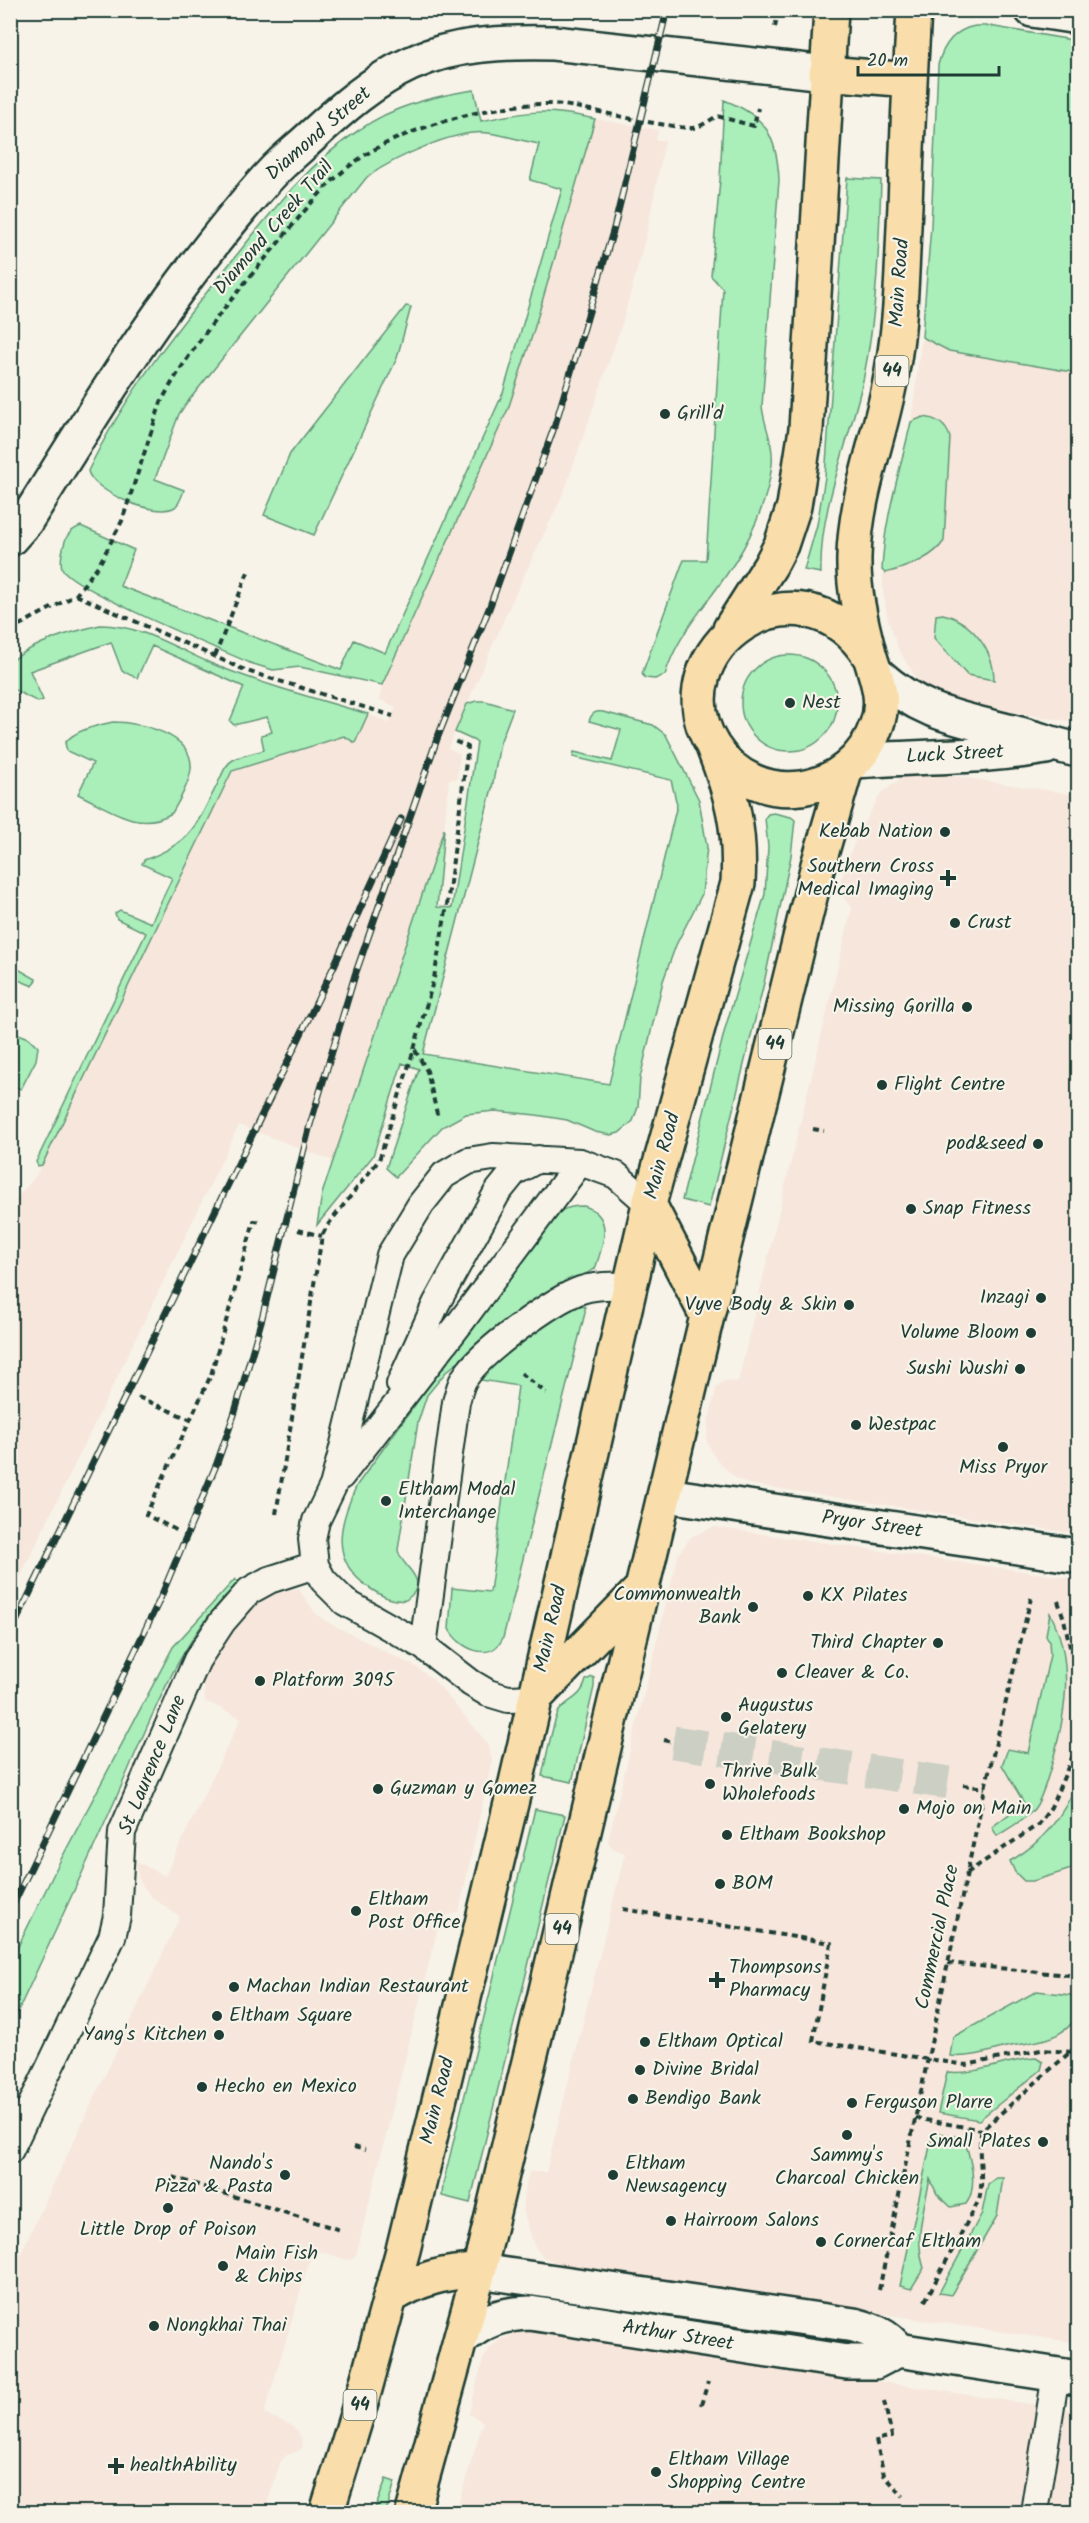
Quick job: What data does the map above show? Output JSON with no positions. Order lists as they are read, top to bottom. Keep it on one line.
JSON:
{"streets":{"main road":["Diamond Street","Main Road","44"],"street":["Luck Street","Pryor Street","Arthur Street"],"lane":["St Laurence Lane"],"path":["Diamond Creek Trail","Commercial Place"]},"crossings":[["Diamond Street","Diamond Creek Trail"],["Diamond Street","Main Road"],["Diamond Street","44"],["Main Road","44"],["Main Road","Luck Street"],["44","Luck Street"],["44","Pryor Street"],["44","Arthur Street"]],"places":{"other":["Grill'd","Nest","Kebab Nation","Crust","Missing Gorilla","Flight Centre","pod&seed","Snap Fitness","Inzagi","Vyve Body & Skin","Volume Bloom","Sushi Wushi","Westpac","Miss Pryor","Eltham Modal Interchange","KX Pilates","Commonwealth Bank","Third Chapter","Cleaver & Co.","Platform 3095","Augustus Gelatery","Thrive Bulk Wholefoods","Guzman y Gomez","Mojo on Main","Eltham Bookshop","BOM","Eltham Post Office","Machan Indian Restaurant","Eltham Square","Yang's Kitchen","Eltham Optical","Divine Bridal","Hecho en Mexico","Bendigo Bank","Ferguson Plarre","Sammy's Charcoal Chicken","Small Plates","Nando's Pizza & Pasta","Eltham Newsagency","Little Drop of Poison","Hairroom Salons","Cornercaf Eltham","Main Fish & Chips","Nongkhai Thai","Eltham Village Shopping Centre"],"health":["Southern Cross Medical Imaging","Thompsons Pharmacy","healthAbility"]},"scale_bar":"20 m"}
